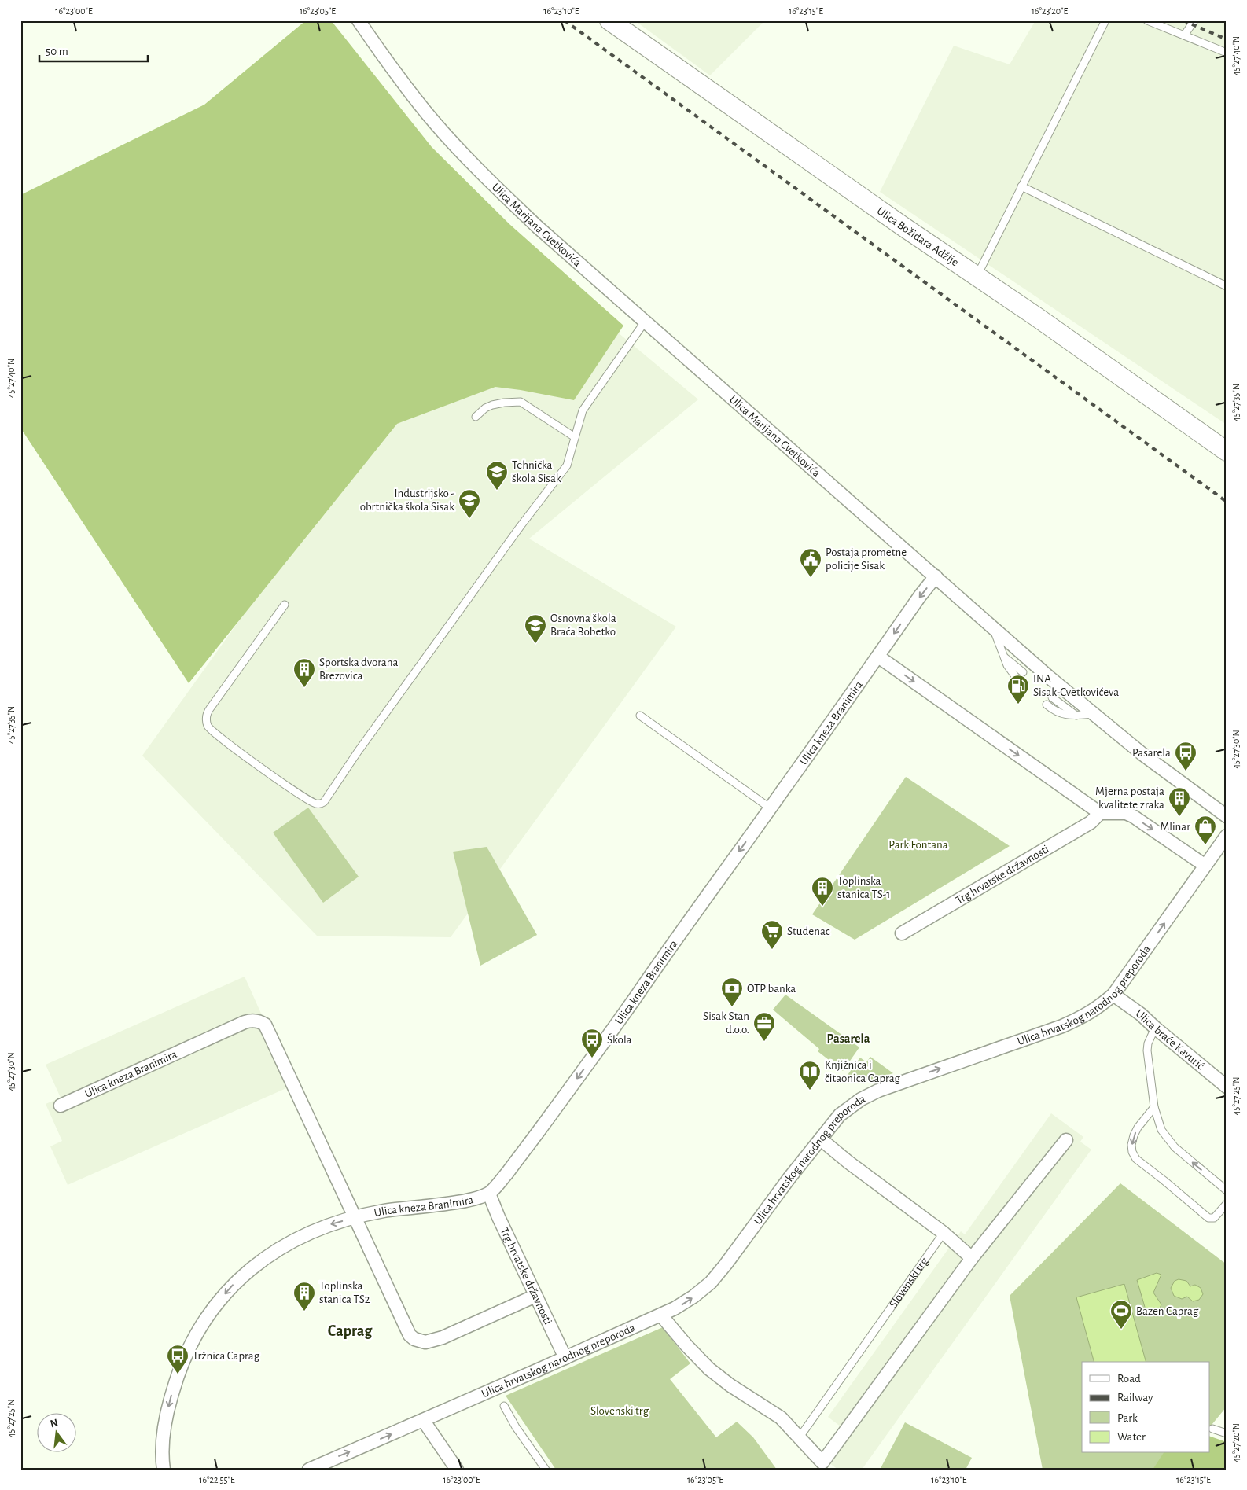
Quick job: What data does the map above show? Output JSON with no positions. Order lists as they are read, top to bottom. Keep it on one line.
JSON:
{"streets":{"main road":["Ulica Božidara Adžije"],"street":["Ulica Marijana Cvetkovića","Ulica kneza Branimira","Trg hrvatske državnosti","Ulica hrvatskog narodnog preporoda","Ulica braće Kavurić"],"lane":["Slovenski trg"]},"crossings":[["Ulica Marijana Cvetkovića","Ulica kneza Branimira"],["Ulica kneza Branimira","Trg hrvatske državnosti"],["Trg hrvatske državnosti","Ulica hrvatskog narodnog preporoda"],["Ulica hrvatskog narodnog preporoda","Ulica braće Kavurić"]],"one_way":["Ulica kneza Branimira","Ulica hrvatskog narodnog preporoda"],"districts":["Pasarela","Caprag"],"parks":["Park Fontana","Slovenski trg"],"places":{"school or university":["Tehnička škola Sisak","Industrijsko - obrtnička škola Sisak","Osnovna škola Braća Bobetko"],"public building":["Postaja prometne policije Sisak"],"building":["Sportska dvorana Brezovica","Mjerna postaja kvalitete zraka","Toplinska stanica TS-1","Toplinska stanica TS2"],"fuel station":["INA Sisak-Cvetkovićeva"],"bus stop":["Pasarela","Škola","Tržnica Caprag"],"shop":["Mlinar"],"supermarket":["Studenac"],"bank":["OTP banka"],"office":["Sisak Stan d.o.o."],"library":["Knjižnica i čitaonica Caprag"],"sports":["Bazen Caprag"]},"legend":["Road","Railway","Park","Water"],"scale_bar":"50 m","north":"top","coordinates":["16°23'00\"E","16°23'05\"E","16°23'10\"E","16°23'15\"E","16°23'20\"E","45°27'40\"N","45°27'35\"N","45°27'30\"N","45°27'25\"N","45°27'20\"N","16°22'55\"E"]}
